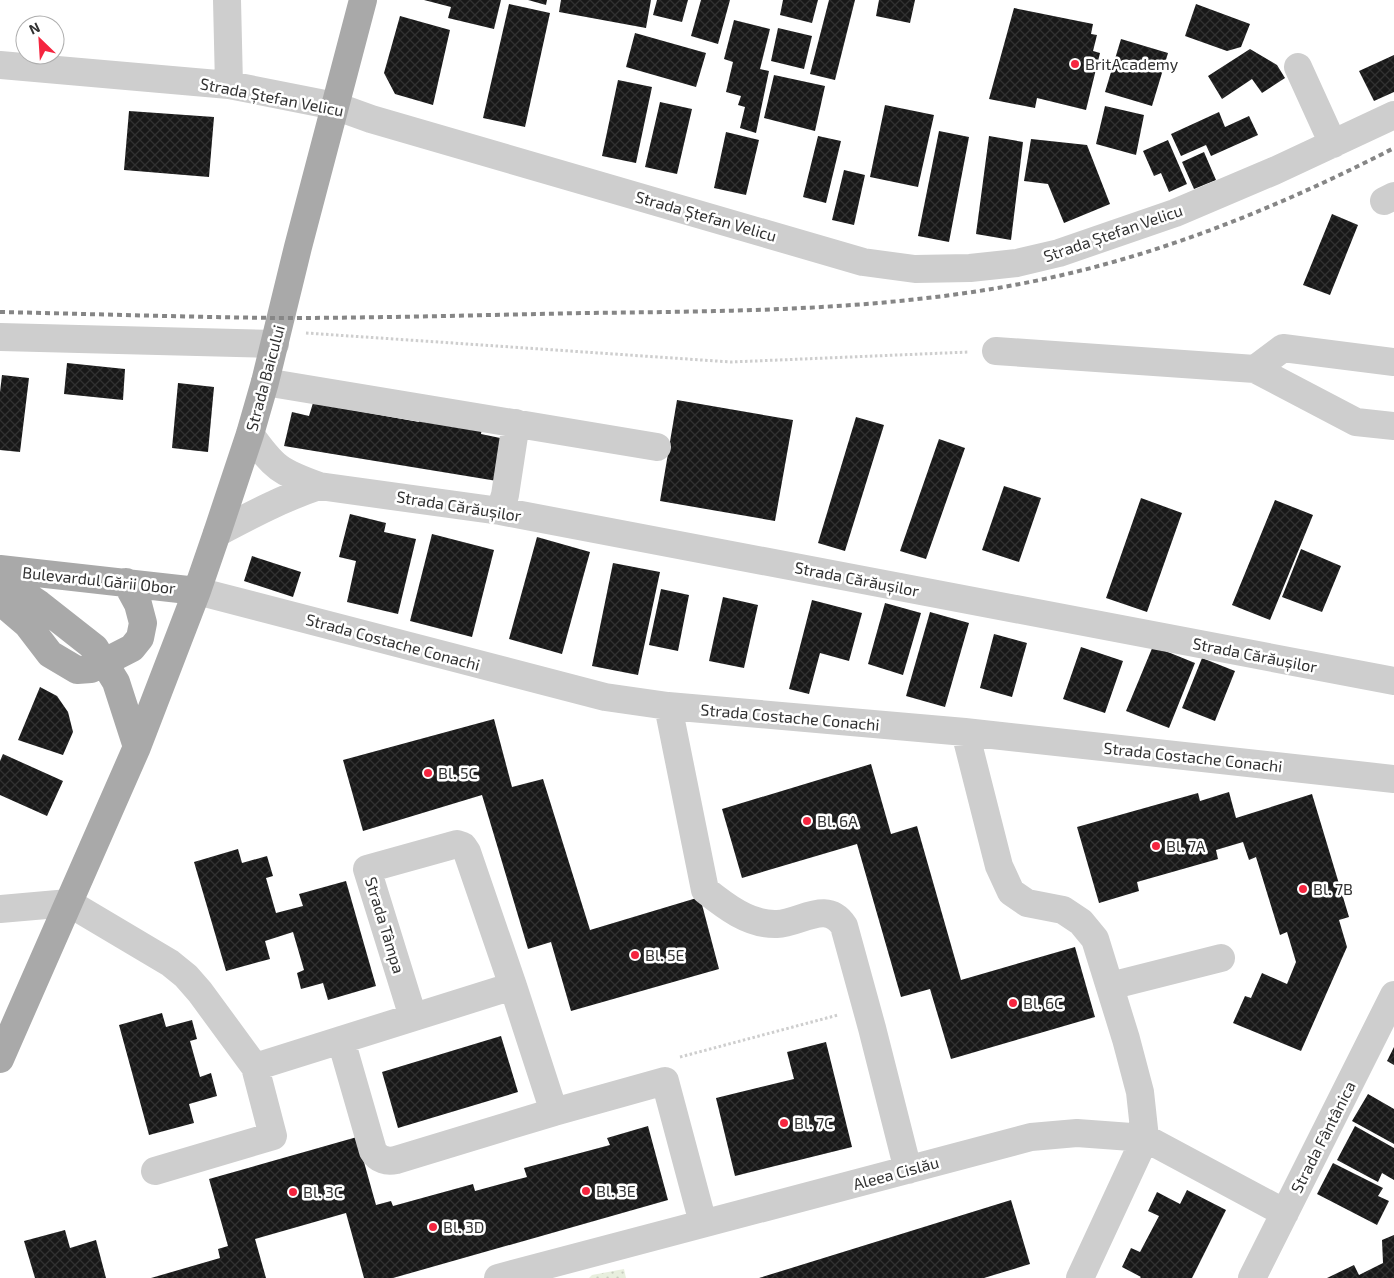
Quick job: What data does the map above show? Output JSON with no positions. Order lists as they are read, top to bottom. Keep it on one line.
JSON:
{"streets":{"main road":["Strada Baicului","Bulevardul Gării Obor"],"street":["Strada Ștefan Velicu","Strada Cărăușilor","Strada Costache Conachi","Strada Tâmpa","Strada Fântânica","Aleea Cislău"]},"crossings":[["Strada Ștefan Velicu","Strada Baicului"],["Strada Baicului","Strada Cărăușilor"],["Strada Baicului","Bulevardul Gării Obor"],["Strada Baicului","Strada Costache Conachi"],["Bulevardul Gării Obor","Strada Costache Conachi"],["Strada Fântânica","Aleea Cislău"]],"places":["BritAcademy","Bl. 5C","Bl. 6A","Bl. 7A","Bl. 7B","Bl. 5E","Bl. 6C","Bl. 7C","Bl. 3E","Bl. 3C","Bl. 3D"],"north":"top left"}
